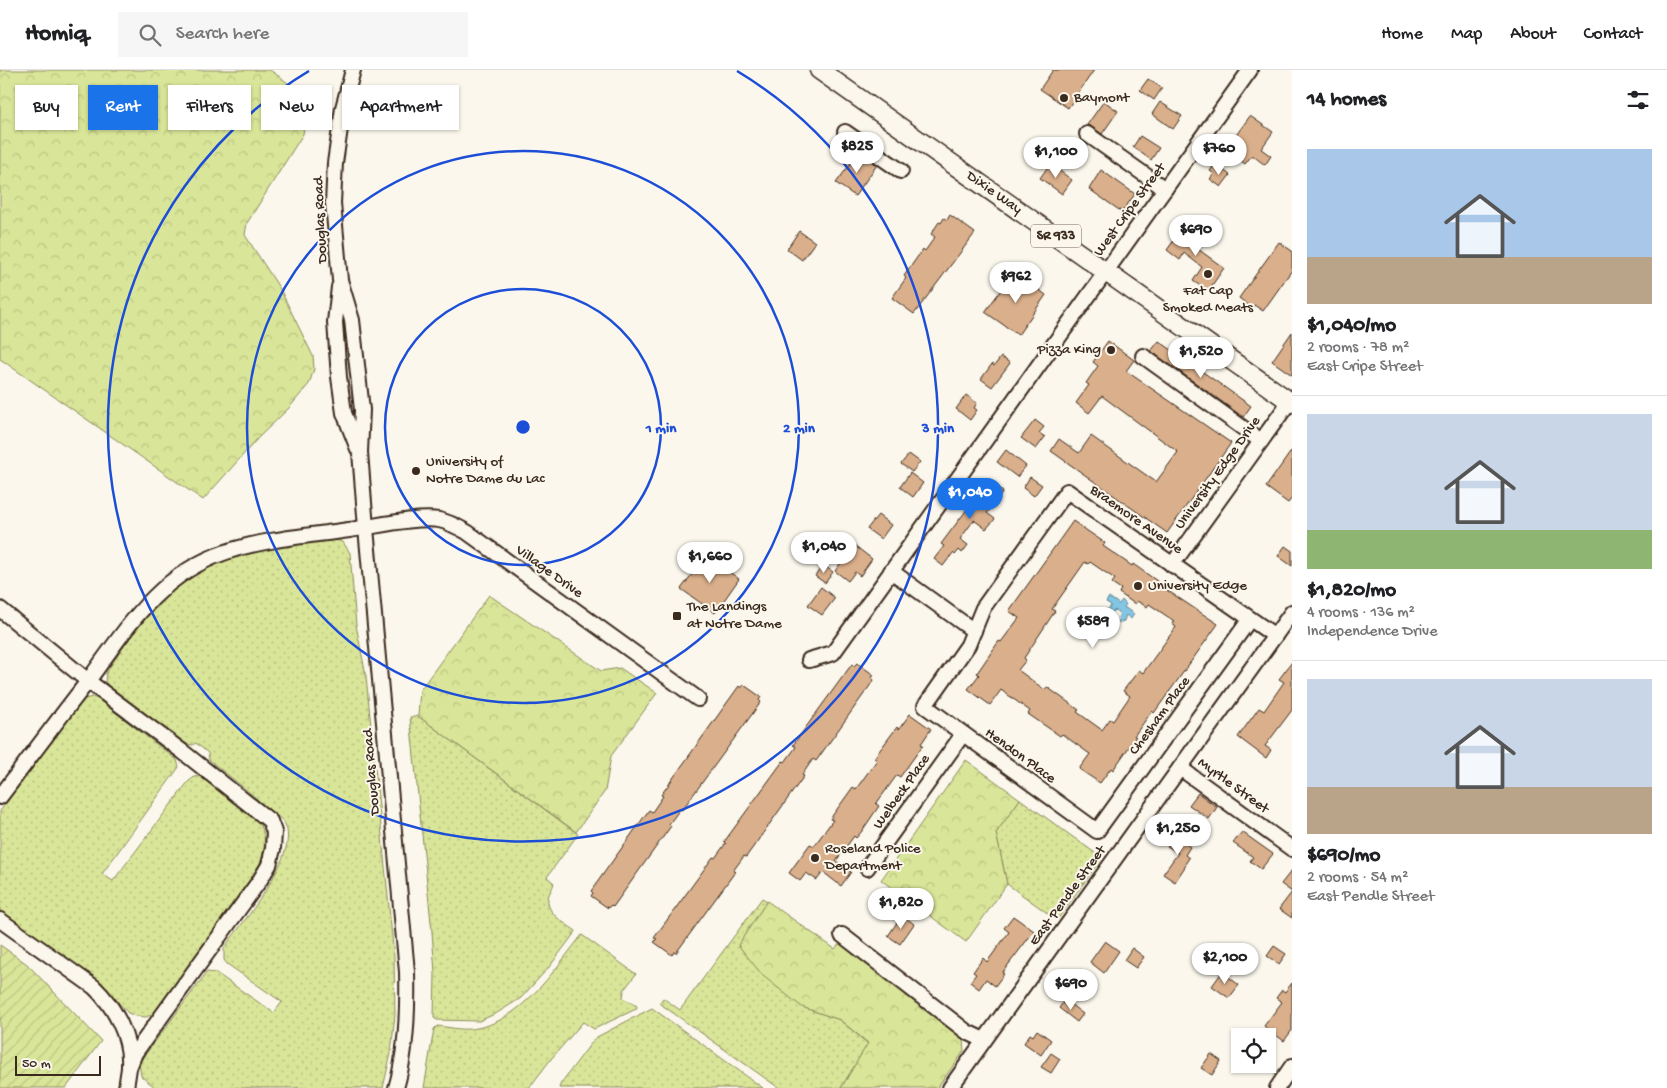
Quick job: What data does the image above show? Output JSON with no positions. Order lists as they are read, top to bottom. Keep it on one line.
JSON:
{"streets":{"main road":["Dixie Way","SR 933"],"street":["West Cripe Street","Douglas Road","University Edge Drive","Braemore Avenue","Village Drive","Chesham Place","Hendon Place","Myrtle Street","Welbeck Place","East Pendle Street"]},"crossings":[["Dixie Way","West Cripe Street"],["Dixie Way","University Edge Drive"],["Douglas Road","Village Drive"],["University Edge Drive","Braemore Avenue"],["Braemore Avenue","Chesham Place"],["Braemore Avenue","Hendon Place"],["Braemore Avenue","East Pendle Street"],["Chesham Place","Hendon Place"],["Hendon Place","Welbeck Place"],["Myrtle Street","East Pendle Street"]],"places":{"other":["Baymont","Fat Cap Smoked Meats","Pizza King","University of Notre Dame du Lac","University Edge","Roseland Police Department"],"transit":["The Landings at Notre Dame"]},"scale_bar":"50 m","page":{"header":"Homiq","search":"Search here","nav":["Home","Map","About","Contact"],"heading":"14 homes","chip":["Buy","Rent","Filters","New","Apartment"],"list":[{"name":"$1,040/mo","note":"2 rooms · 78 m² · East Cripe Street"},{"name":"$1,820/mo","note":"4 rooms · 136 m² · Independence Drive"},{"name":"$690/mo","note":"2 rooms · 54 m² · East Pendle Street"}],"price":["$825","$760","$1,100","$690","$962","$1,520","$1,040","$1,040","$1,660","$589","$1,250","$1,820","$2,100","$690"],"scale":"50 m"},"rings":["1 min","2 min","3 min"]}
